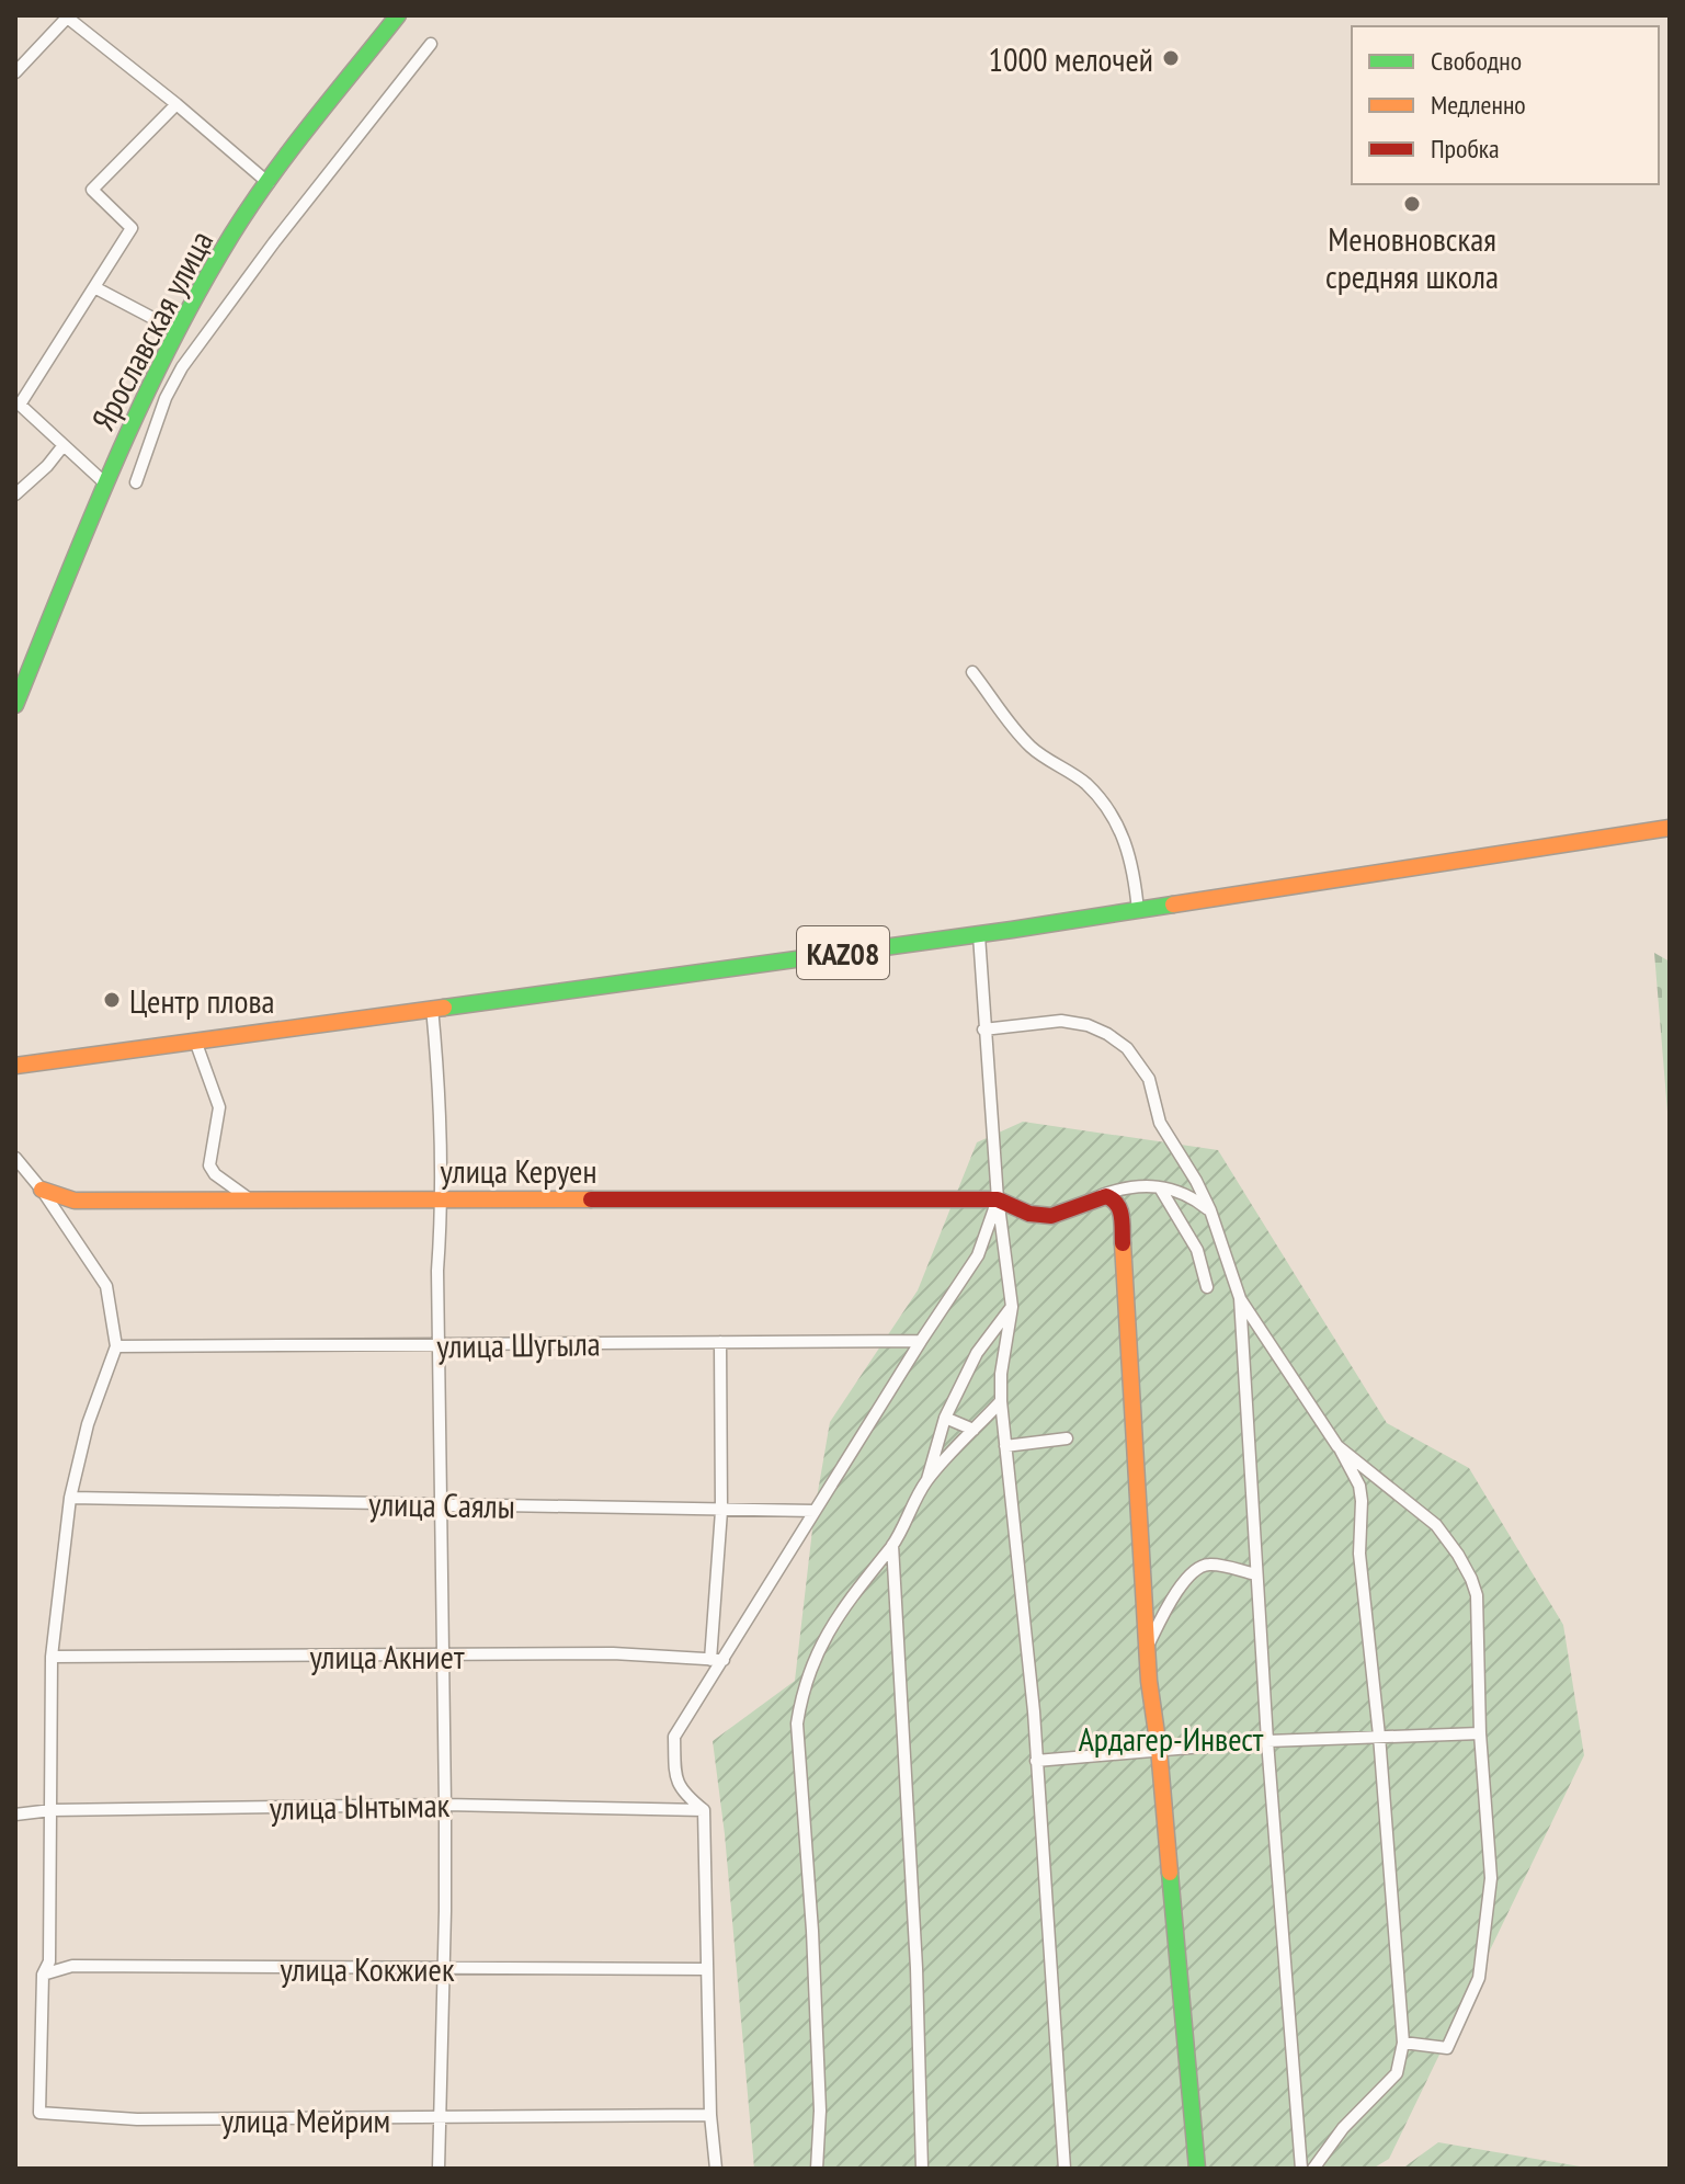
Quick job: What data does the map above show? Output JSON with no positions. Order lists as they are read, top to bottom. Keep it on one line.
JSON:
{"streets":{"main road":["Ярославская улица","KAZ08","улица Керуен"],"street":["улица Шугыла","улица Саялы","улица Акниет","улица Ынтымак","улица Кокжиек","улица Мейрим"]},"crossings":[["улица Кокжиек","улица Мейрим"]],"parks":["Ардагер-Инвест"],"places":["1000 мелочей","Меновновская средняя школа","Центр плова"],"legend":["Свободно","Медленно","Пробка"]}
